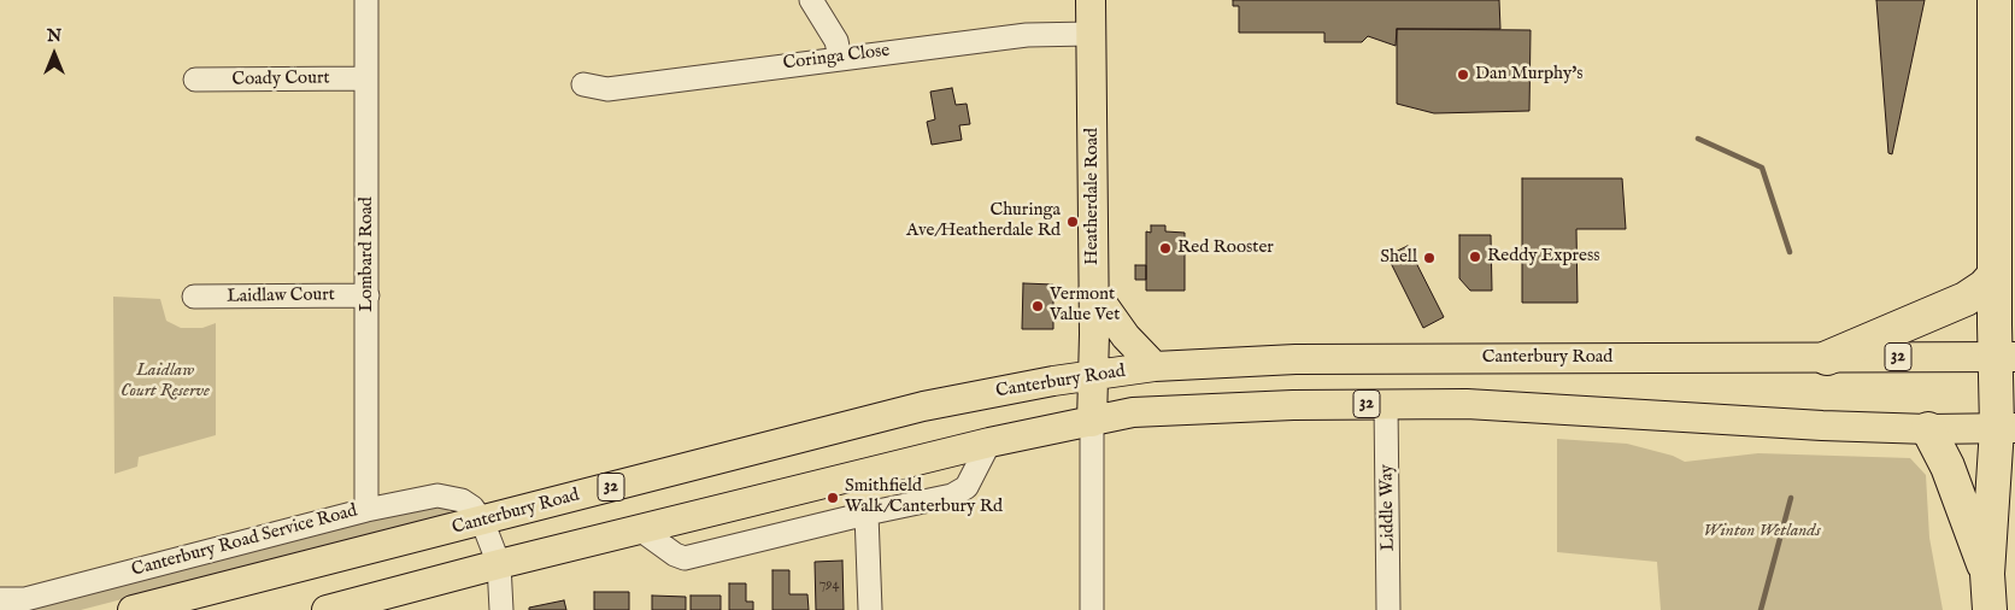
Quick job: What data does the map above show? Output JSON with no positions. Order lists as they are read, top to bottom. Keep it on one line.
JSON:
{"streets":{"main road":["Heatherdale Road","32","Canterbury Road"],"street":["Coringa Close","Coady Court","Lombard Road","Laidlaw Court","Liddle Way","Canterbury Road Service Road"]},"crossings":[["Coringa Close","Heatherdale Road"],["Coady Court","Lombard Road"],["Heatherdale Road","32"],["Heatherdale Road","Canterbury Road"],["Lombard Road","Laidlaw Court"],["Lombard Road","Canterbury Road Service Road"],["32","Liddle Way"],["Canterbury Road","Canterbury Road Service Road"]],"parks":["Laidlaw Court Reserve","Winton Wetlands"],"places":["Dan Murphy's","Churinga Ave/Heatherdale Rd","Red Rooster","Reddy Express","Shell","Vermont Value Vet","Smithfield Walk/Canterbury Rd"],"house_numbers":["794"],"north":"top"}
